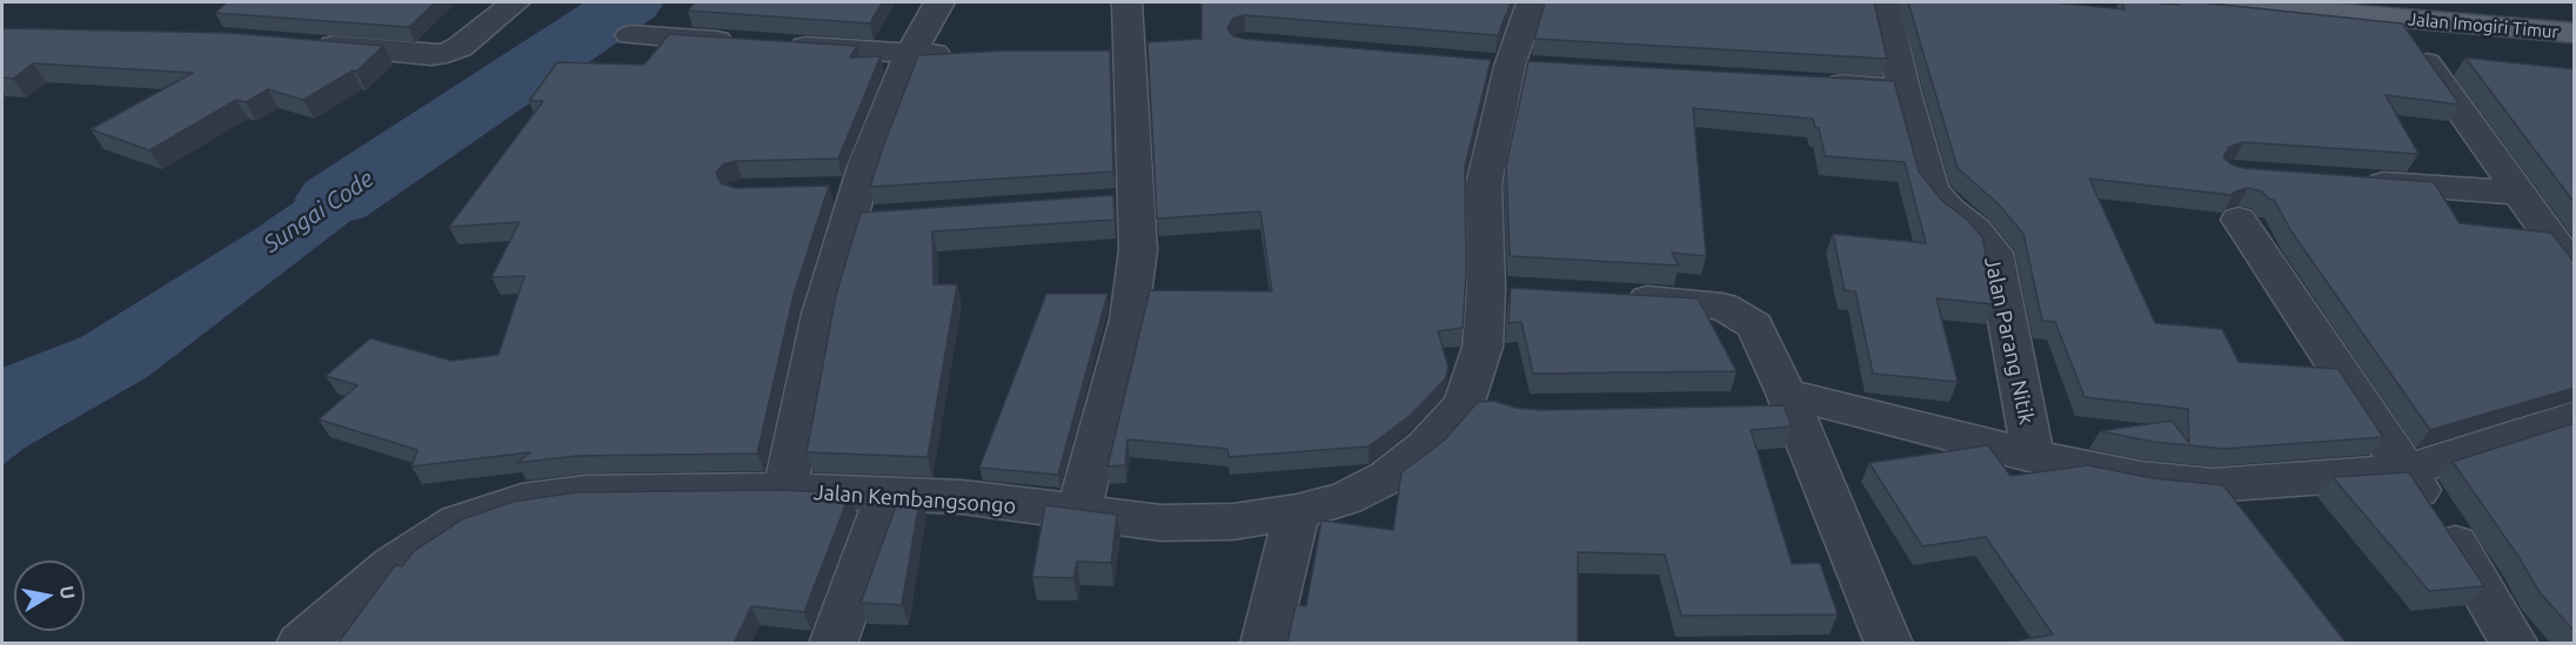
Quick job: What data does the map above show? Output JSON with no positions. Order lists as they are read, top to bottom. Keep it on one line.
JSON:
{"streets":{"main road":["Jalan Imogiri Timur"],"street":["Jalan Parang Nitik","Jalan Kembangsongo"]},"water":["Sungai Code"],"north":"right"}
